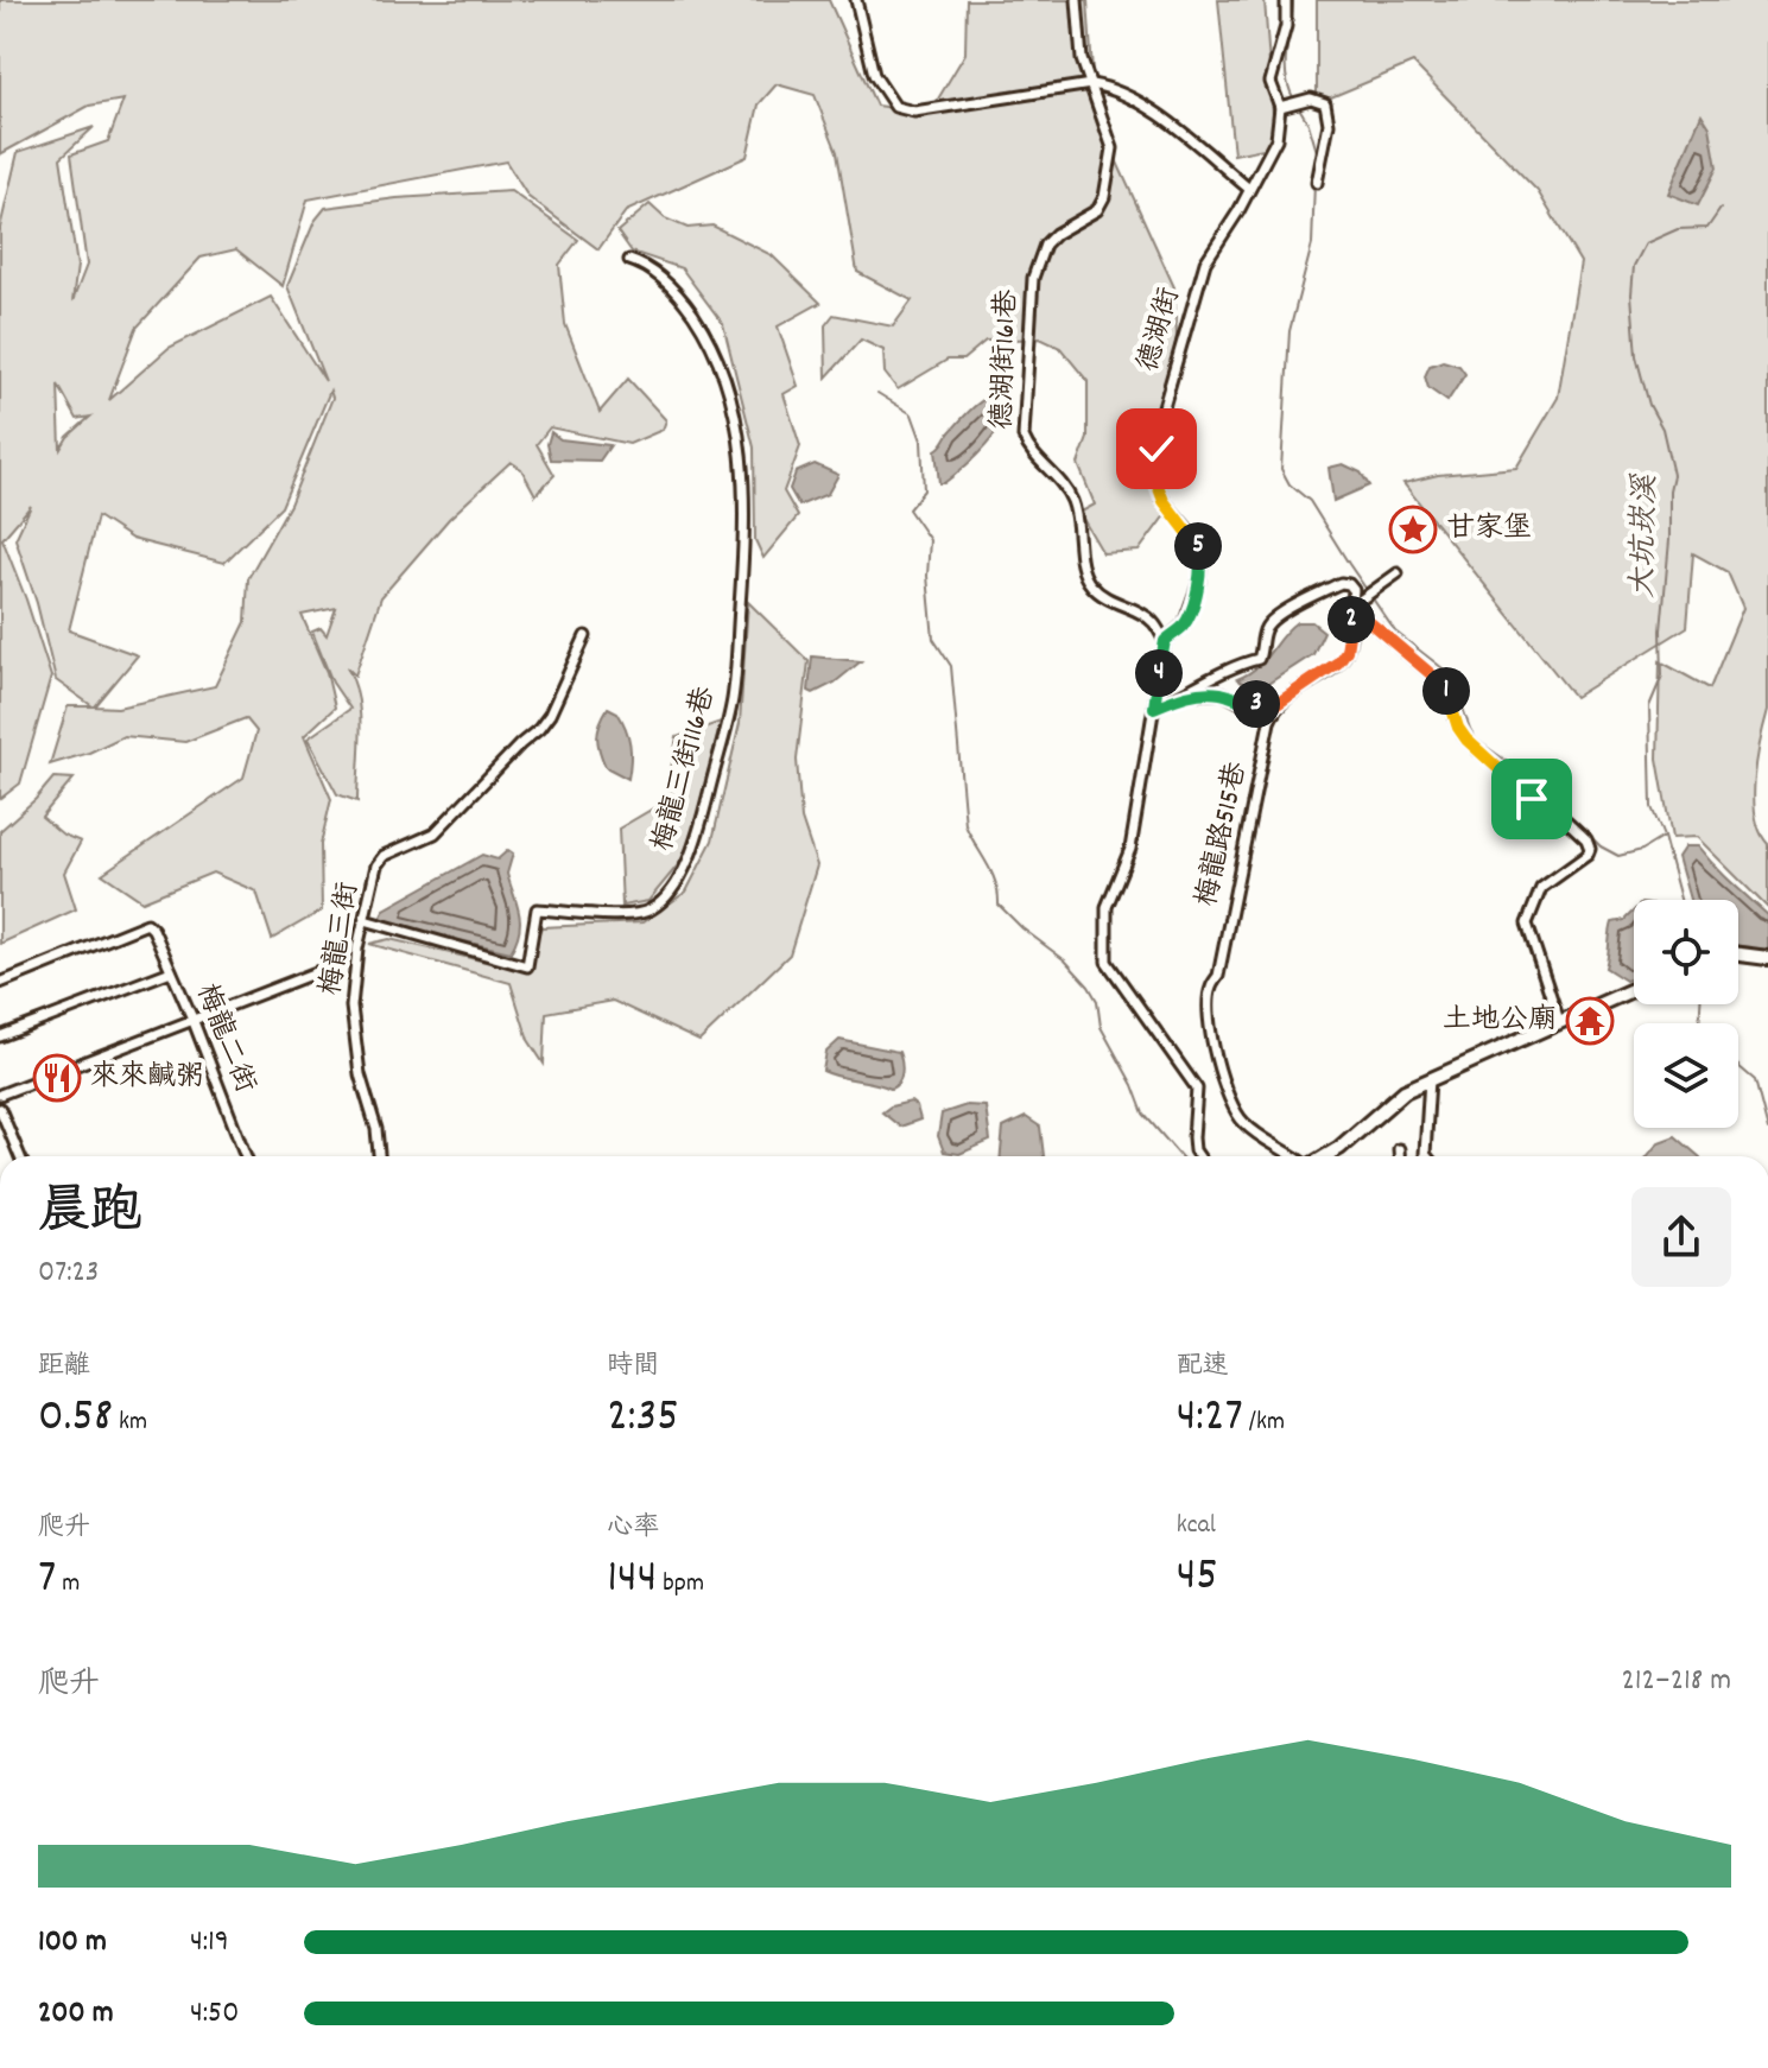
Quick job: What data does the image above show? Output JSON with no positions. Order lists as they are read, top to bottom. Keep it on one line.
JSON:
{"streets":{"street":["德湖街","德湖街161巷","梅龍三街116巷","梅龍路515巷","梅龍三街","梅龍二街"]},"crossings":[["德湖街","德湖街161巷"],["梅龍三街116巷","梅龍三街"]],"water":["大坑崁溪"],"places":{"place":["甘家堡"],"temple":["土地公廟"],"restaurant":["來來鹹粥"]},"page":{"pins":["5","2","4","1","3"],"heading":["晨跑","07:23"],"stats":[["距離","0.58 km"],["時間","2:35"],["配速","4:27 /km"],["爬升","7 m"],["心率","144 bpm"],["kcal","45"]],"chart":["爬升","212–218 m"],"list":[{"name":"100 m","note":"4:19"},{"name":"200 m","note":"4:50"}]}}
